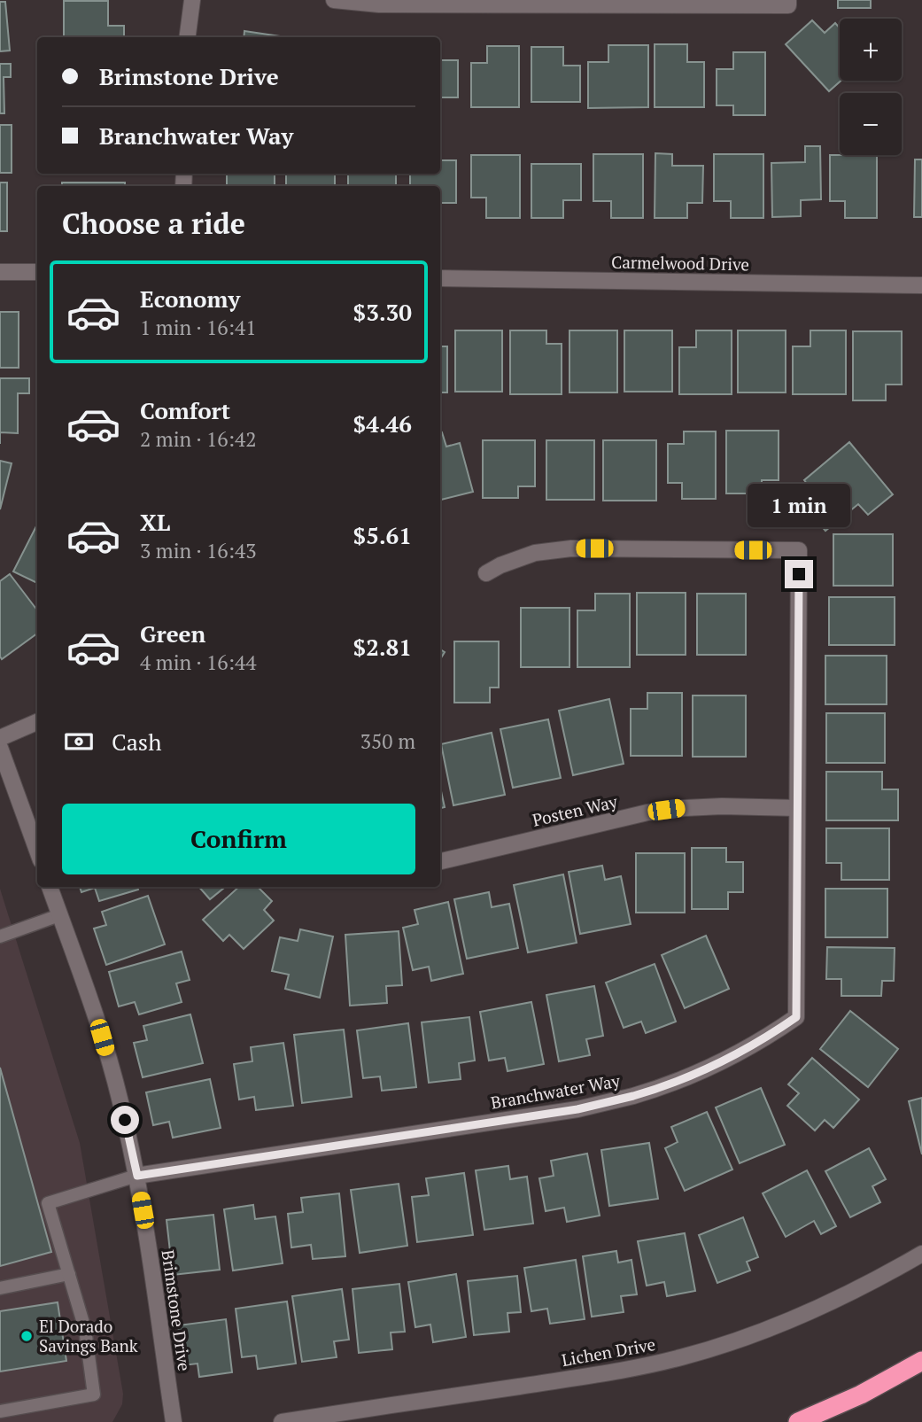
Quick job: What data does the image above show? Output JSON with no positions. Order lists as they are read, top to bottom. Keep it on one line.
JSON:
{"streets":{"street":["Carmelwood Drive","Posten Way","Branchwater Way","Brimstone Drive","Lichen Drive"]},"crossings":[["Posten Way","Branchwater Way"],["Branchwater Way","Brimstone Drive"]],"places":["El Dorado Savings Bank"],"page":{"map_buttons":["+","−"],"banner":["Brimstone Drive","Branchwater Way"],"heading":"Choose a ride","list":[{"name":"Economy","note":"1 min · 16:41","value":"$3.30"},{"name":"Comfort","note":"2 min · 16:42","value":"$4.46"},{"name":"XL","note":"3 min · 16:43","value":"$5.61"},{"name":"Green","note":"4 min · 16:44","value":"$2.81"}],"bubble":"1 min","pay":["Cash","350 m"],"buttons":"Confirm"}}
